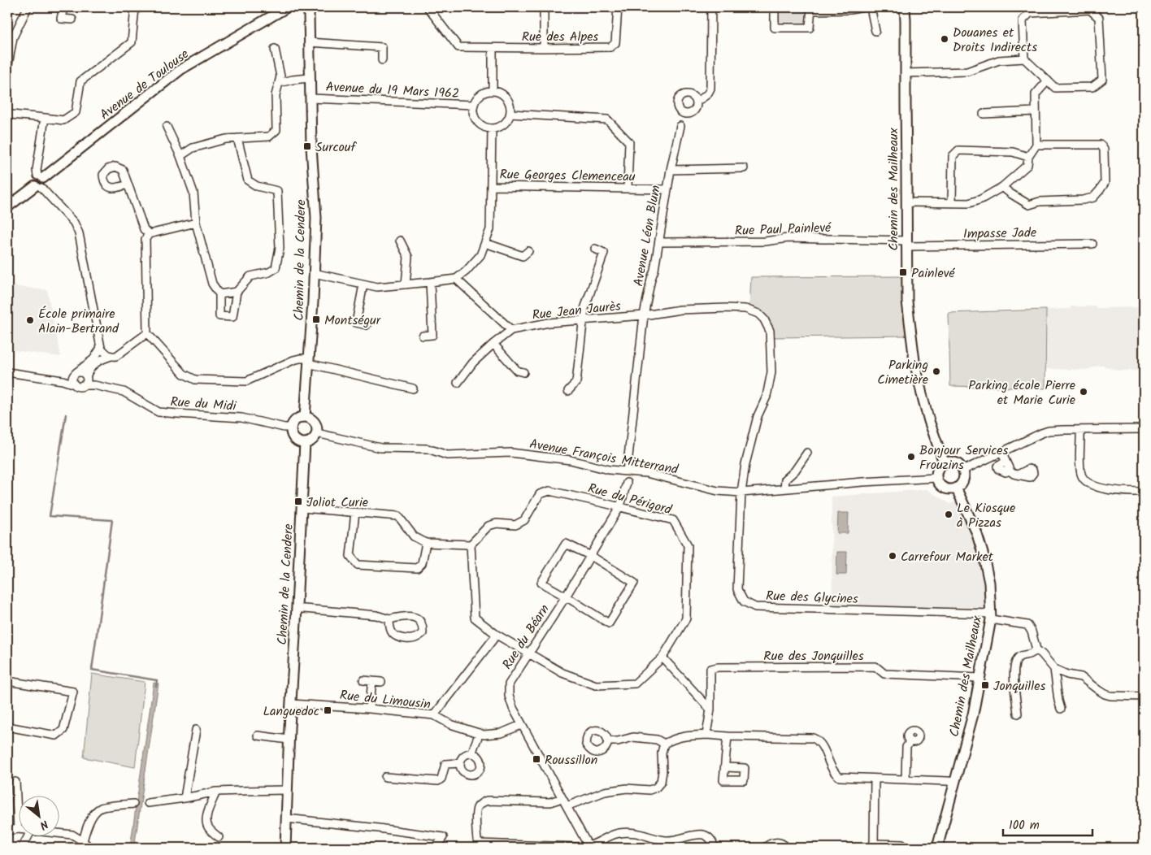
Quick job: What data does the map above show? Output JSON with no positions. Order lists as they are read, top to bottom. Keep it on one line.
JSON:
{"streets":{"street":["Rue des Alpes","Avenue de Toulouse","Avenue du 19 Mars 1962","Rue Georges Clemenceau","Chemin des Mailheaux","Rue Paul Painlevé","Impasse Jade","Avenue Léon Blum","Chemin de la Cendere","Rue Jean Jaurès","Rue du Midi","Avenue François Mitterrand","Rue du Périgord","Rue des Glycines","Rue du Béarn","Rue des Jonquilles","Rue du Limousin"]},"crossings":[["Avenue du 19 Mars 1962","Chemin de la Cendere"],["Rue Georges Clemenceau","Avenue Léon Blum"],["Chemin des Mailheaux","Rue Paul Painlevé"],["Chemin des Mailheaux","Impasse Jade"],["Chemin des Mailheaux","Avenue François Mitterrand"],["Chemin des Mailheaux","Rue des Glycines"],["Chemin des Mailheaux","Rue des Jonquilles"],["Rue Paul Painlevé","Impasse Jade"],["Rue Paul Painlevé","Avenue Léon Blum"],["Avenue Léon Blum","Rue Jean Jaurès"],["Avenue Léon Blum","Avenue François Mitterrand"],["Chemin de la Cendere","Rue du Midi"],["Chemin de la Cendere","Avenue François Mitterrand"],["Chemin de la Cendere","Rue du Limousin"],["Rue Jean Jaurès","Avenue François Mitterrand"],["Rue Jean Jaurès","Rue des Glycines"],["Rue du Midi","Avenue François Mitterrand"],["Avenue François Mitterrand","Rue des Glycines"],["Rue du Périgord","Rue du Béarn"],["Rue du Béarn","Rue du Limousin"]],"places":{"other":["Douanes et Droits Indirects","École primaire Alain-Bertrand","Parking Cimetière","Parking école Pierre et Marie Curie","Bonjour Services Frouzins","Le Kiosque à Pizzas","Carrefour Market"],"transit":["Surcouf","Painlevé","Montségur","Joliot Curie","Jonquilles","Languedoc","Roussillon"]},"scale_bar":"100 m","north":"bottom right"}
